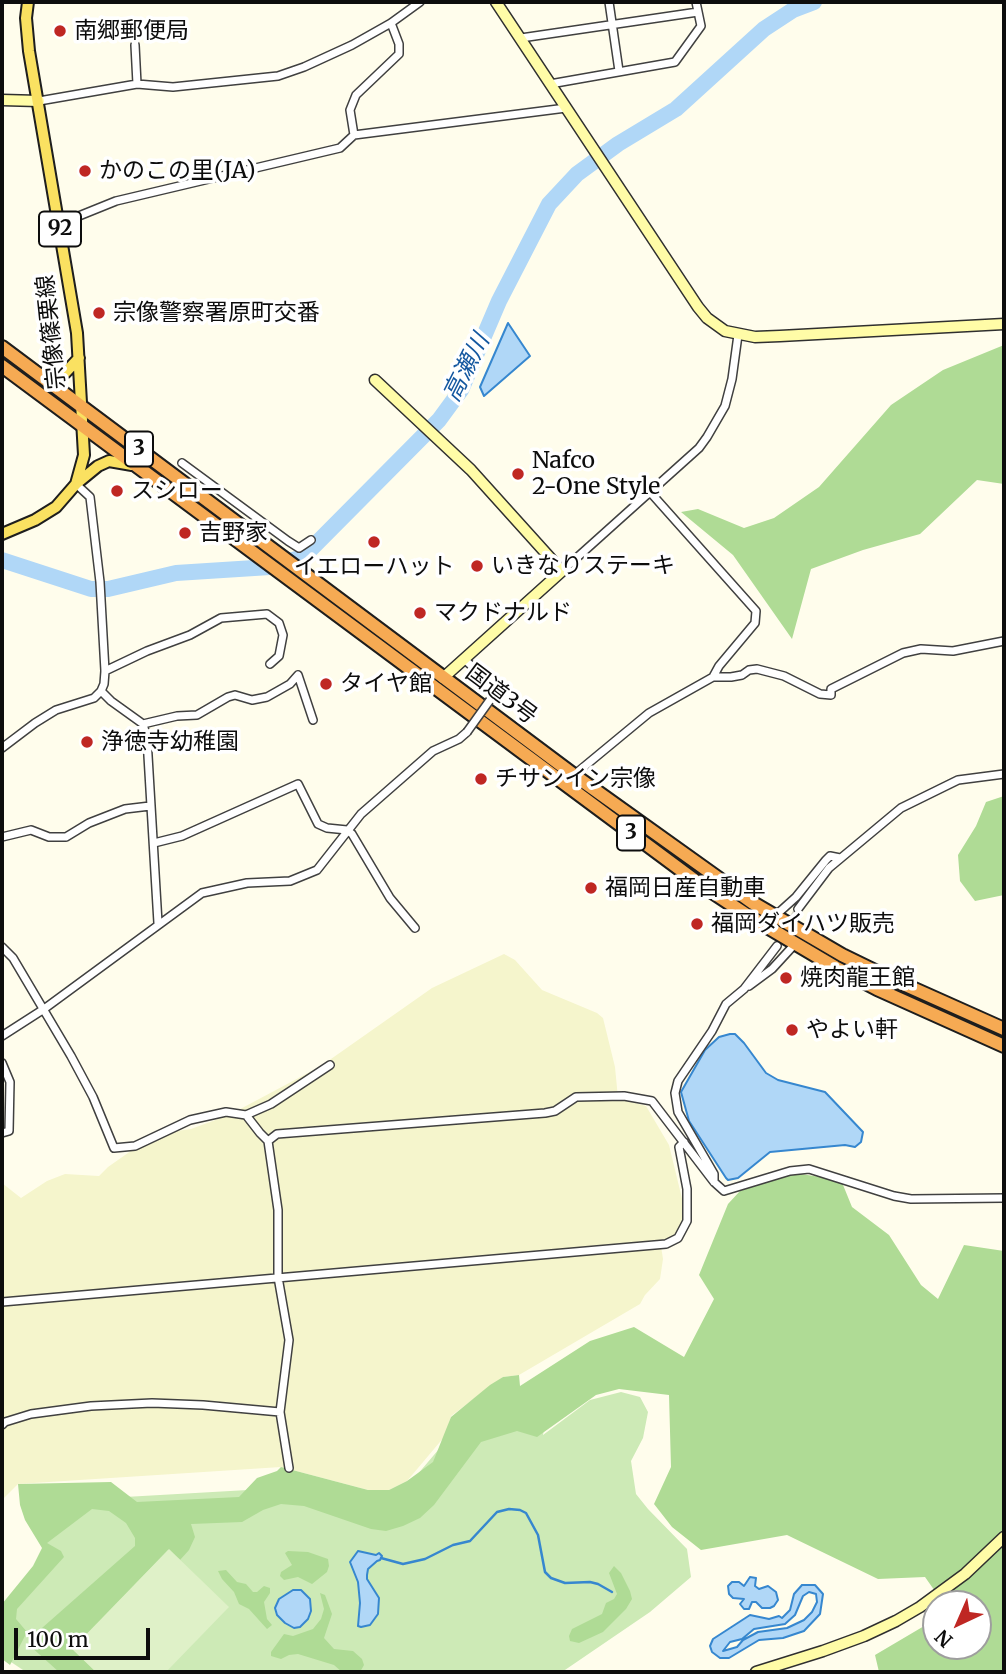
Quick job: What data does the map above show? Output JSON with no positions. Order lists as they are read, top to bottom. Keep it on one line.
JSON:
{"streets":{"highway":["3","国道3号"],"main road":["92","宗像篠栗線"]},"crossings":[["宗像篠栗線","国道3号"]],"water":["高瀬川"],"places":["南郷郵便局","かのこの里(JA)","宗像警察署原町交番","Nafco 2-One Style","スシロー","吉野家","イエローハット","いきなりステーキ","マクドナルド","タイヤ館","浄徳寺幼稚園","チサンイン宗像","福岡日産自動車","福岡ダイハツ販売","焼肉龍王館","やよい軒"],"scale_bar":"100 m","north":"bottom left"}
